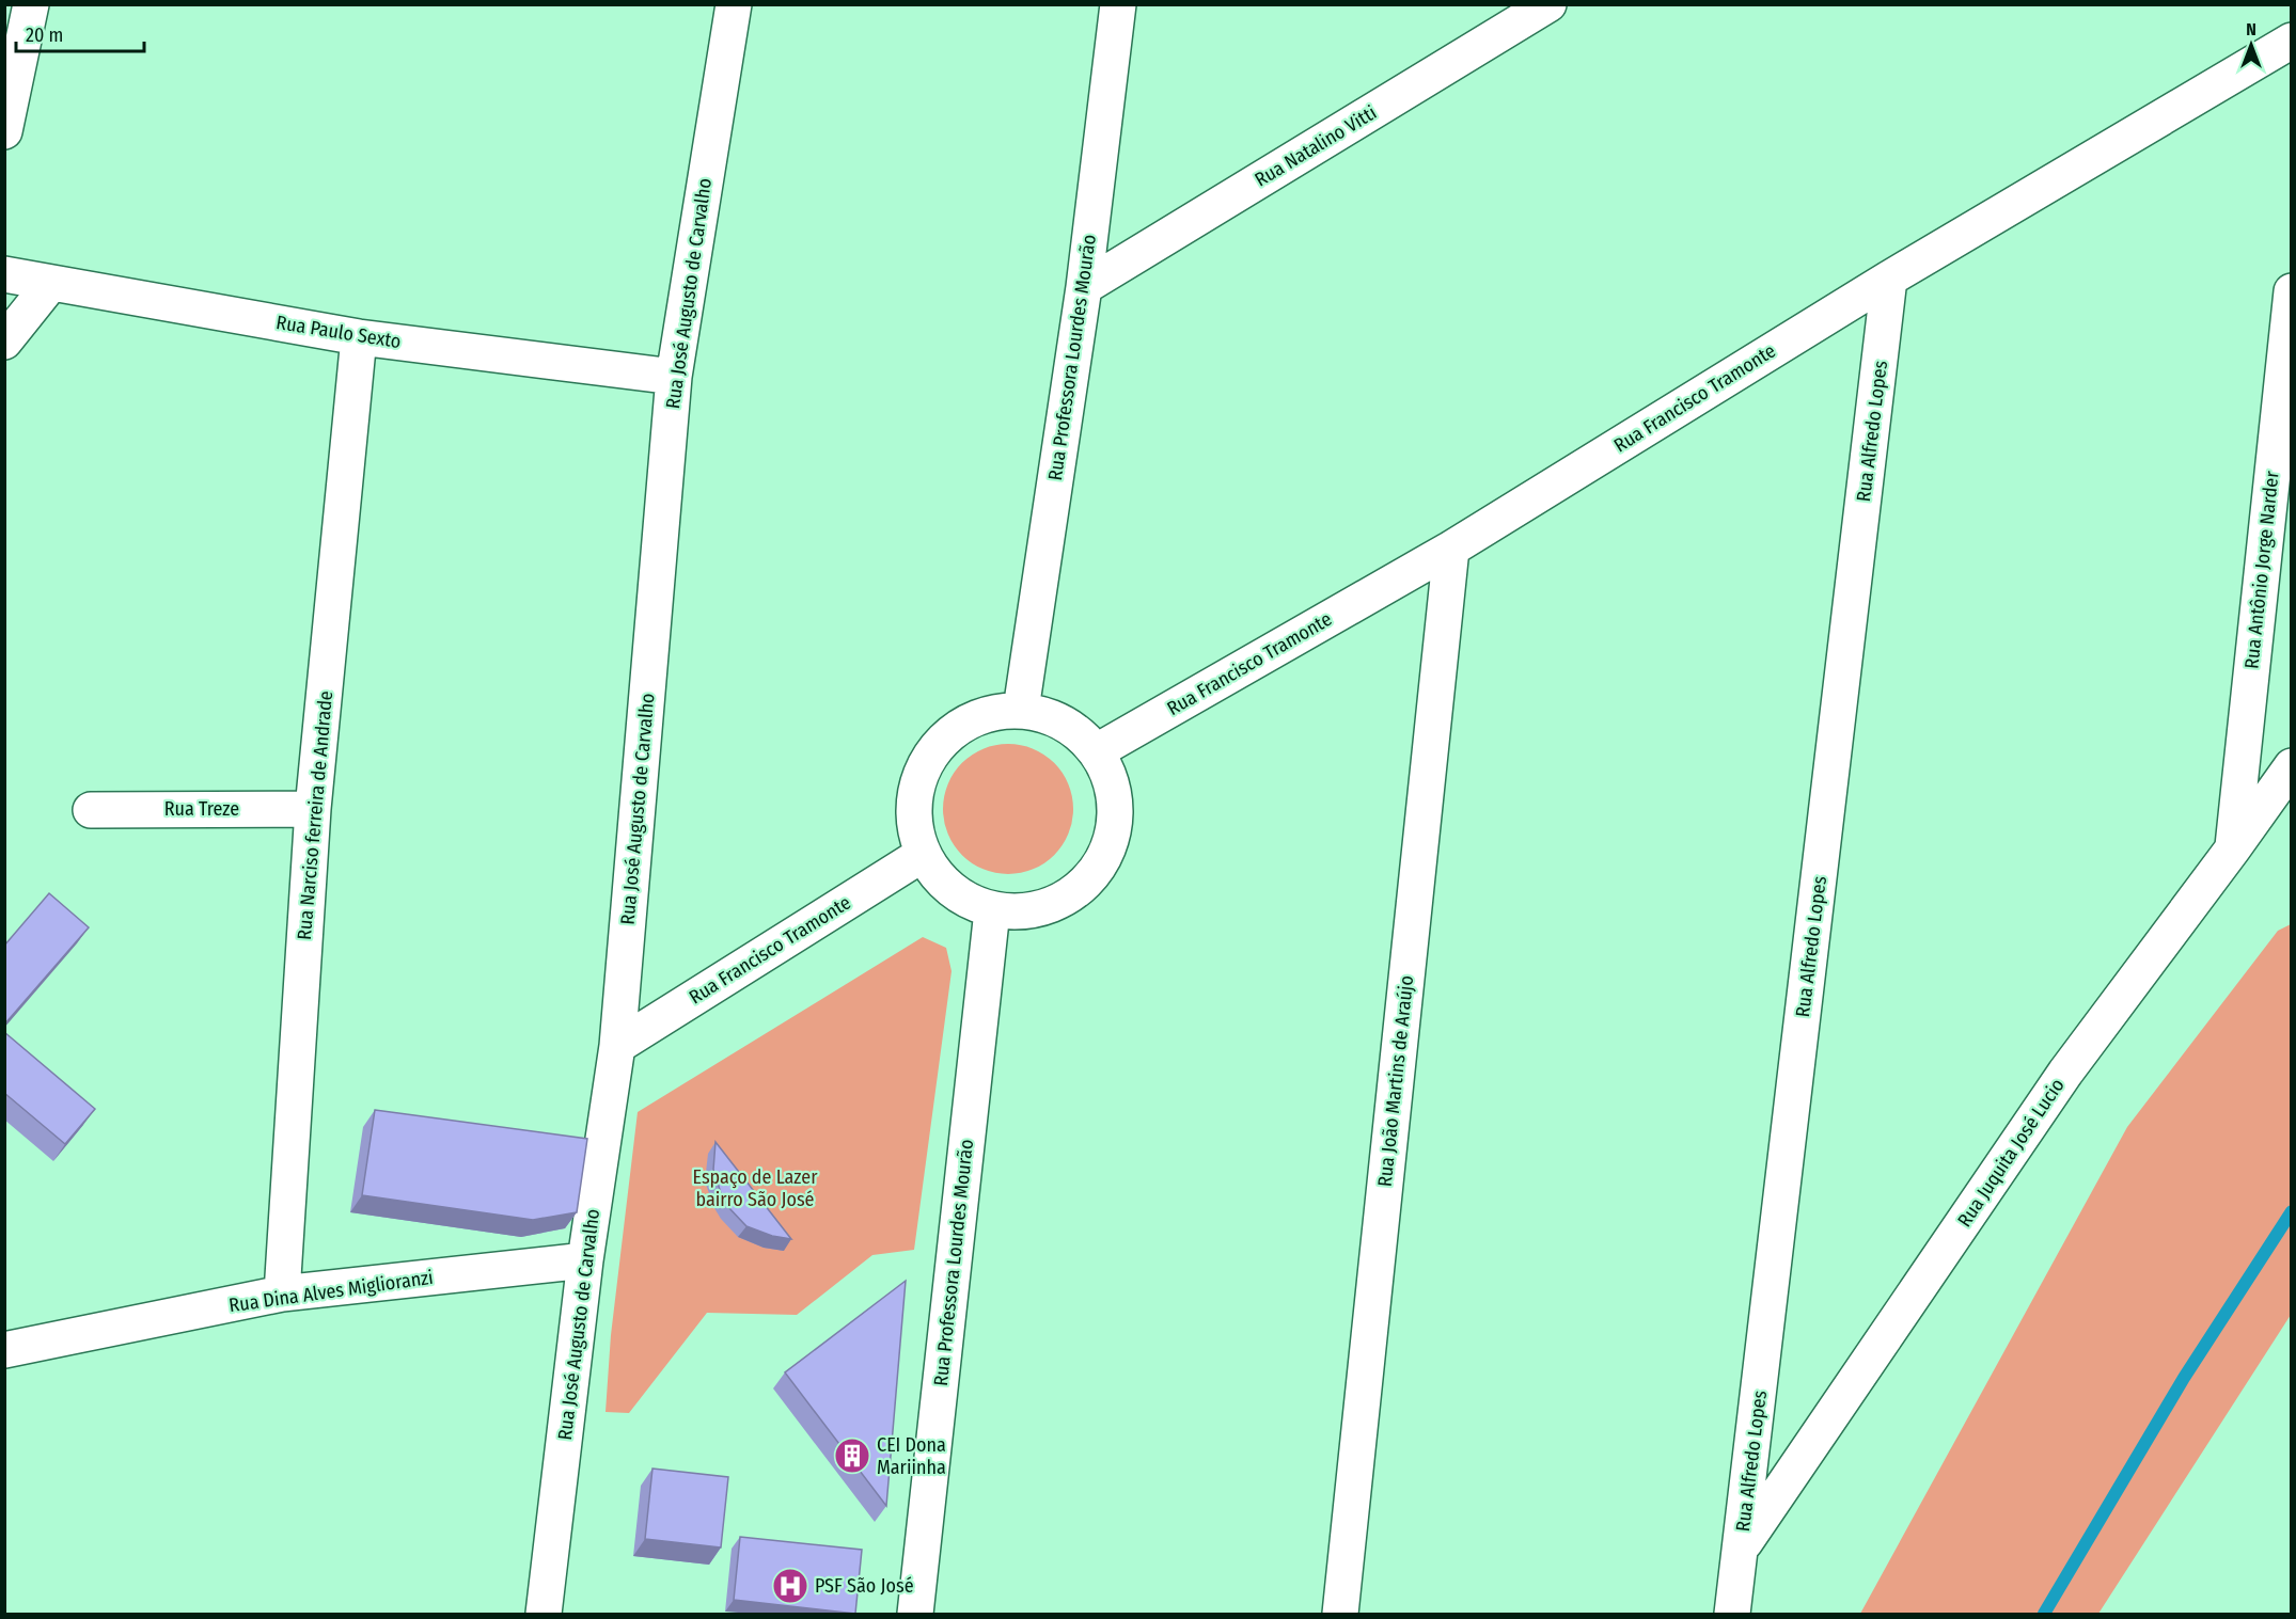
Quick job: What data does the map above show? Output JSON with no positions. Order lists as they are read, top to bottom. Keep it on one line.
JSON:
{"streets":{"street":["Rua Natalino Vitti","Rua José Augusto de Carvalho","Rua Paulo Sexto","Rua Professora Lourdes Mourão","Rua Francisco Tramonte","Rua Alfredo Lopes","Rua Antônio Jorge Narder","Rua Treze","Rua Narciso ferreira de Andrade","Rua João Martins de Araújo","Rua Juquita José Lucio","Rua Dina Alves Miglioranzi"]},"crossings":[["Rua Natalino Vitti","Rua Professora Lourdes Mourão"],["Rua José Augusto de Carvalho","Rua Paulo Sexto"],["Rua José Augusto de Carvalho","Rua Francisco Tramonte"],["Rua José Augusto de Carvalho","Rua Dina Alves Miglioranzi"],["Rua Paulo Sexto","Rua Narciso ferreira de Andrade"],["Rua Professora Lourdes Mourão","Rua Francisco Tramonte"],["Rua Francisco Tramonte","Rua Alfredo Lopes"],["Rua Francisco Tramonte","Rua João Martins de Araújo"],["Rua Alfredo Lopes","Rua Juquita José Lucio"],["Rua Antônio Jorge Narder","Rua Juquita José Lucio"],["Rua Treze","Rua Narciso ferreira de Andrade"],["Rua Narciso ferreira de Andrade","Rua Dina Alves Miglioranzi"]],"parks":["Espaço de Lazer bairro São José"],"places":{"building":["CEI Dona Mariinha"],"hospital":["PSF São José"]},"scale_bar":"20 m","north":"top"}
